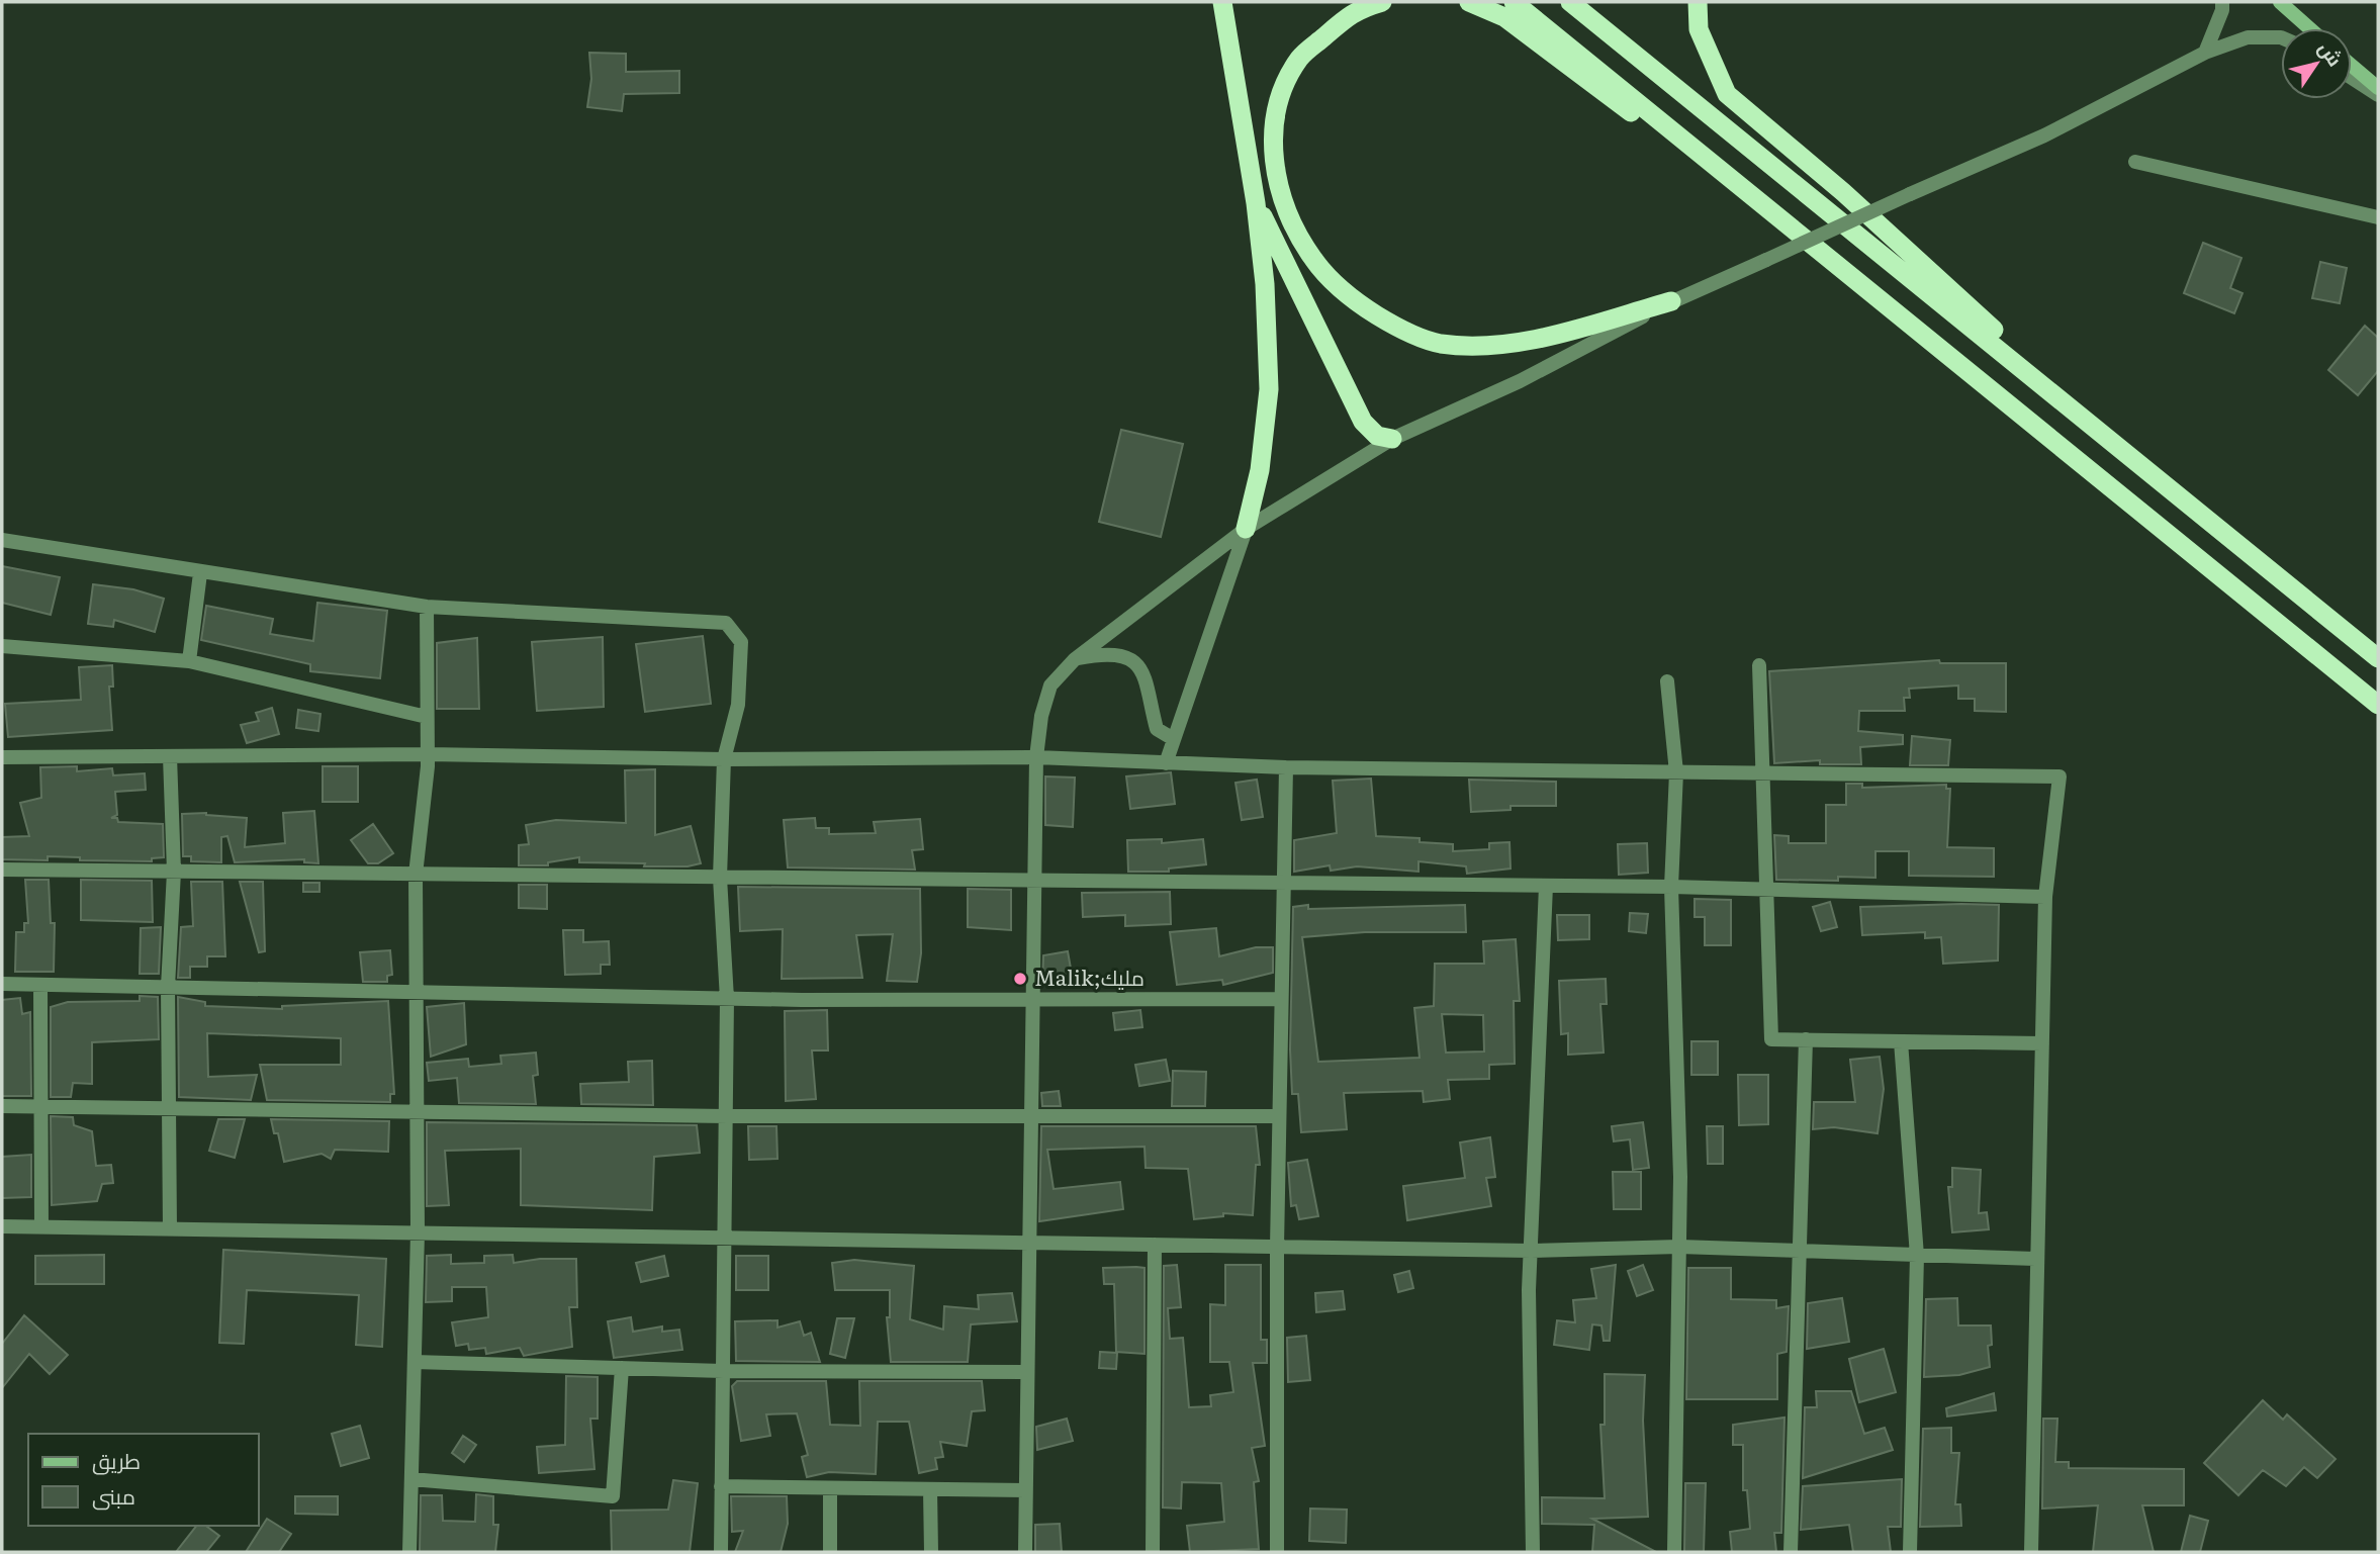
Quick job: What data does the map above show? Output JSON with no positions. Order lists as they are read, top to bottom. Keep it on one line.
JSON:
{"places":["Malik;مليك"],"legend":["طريق","مبنى"],"north":"top right"}
